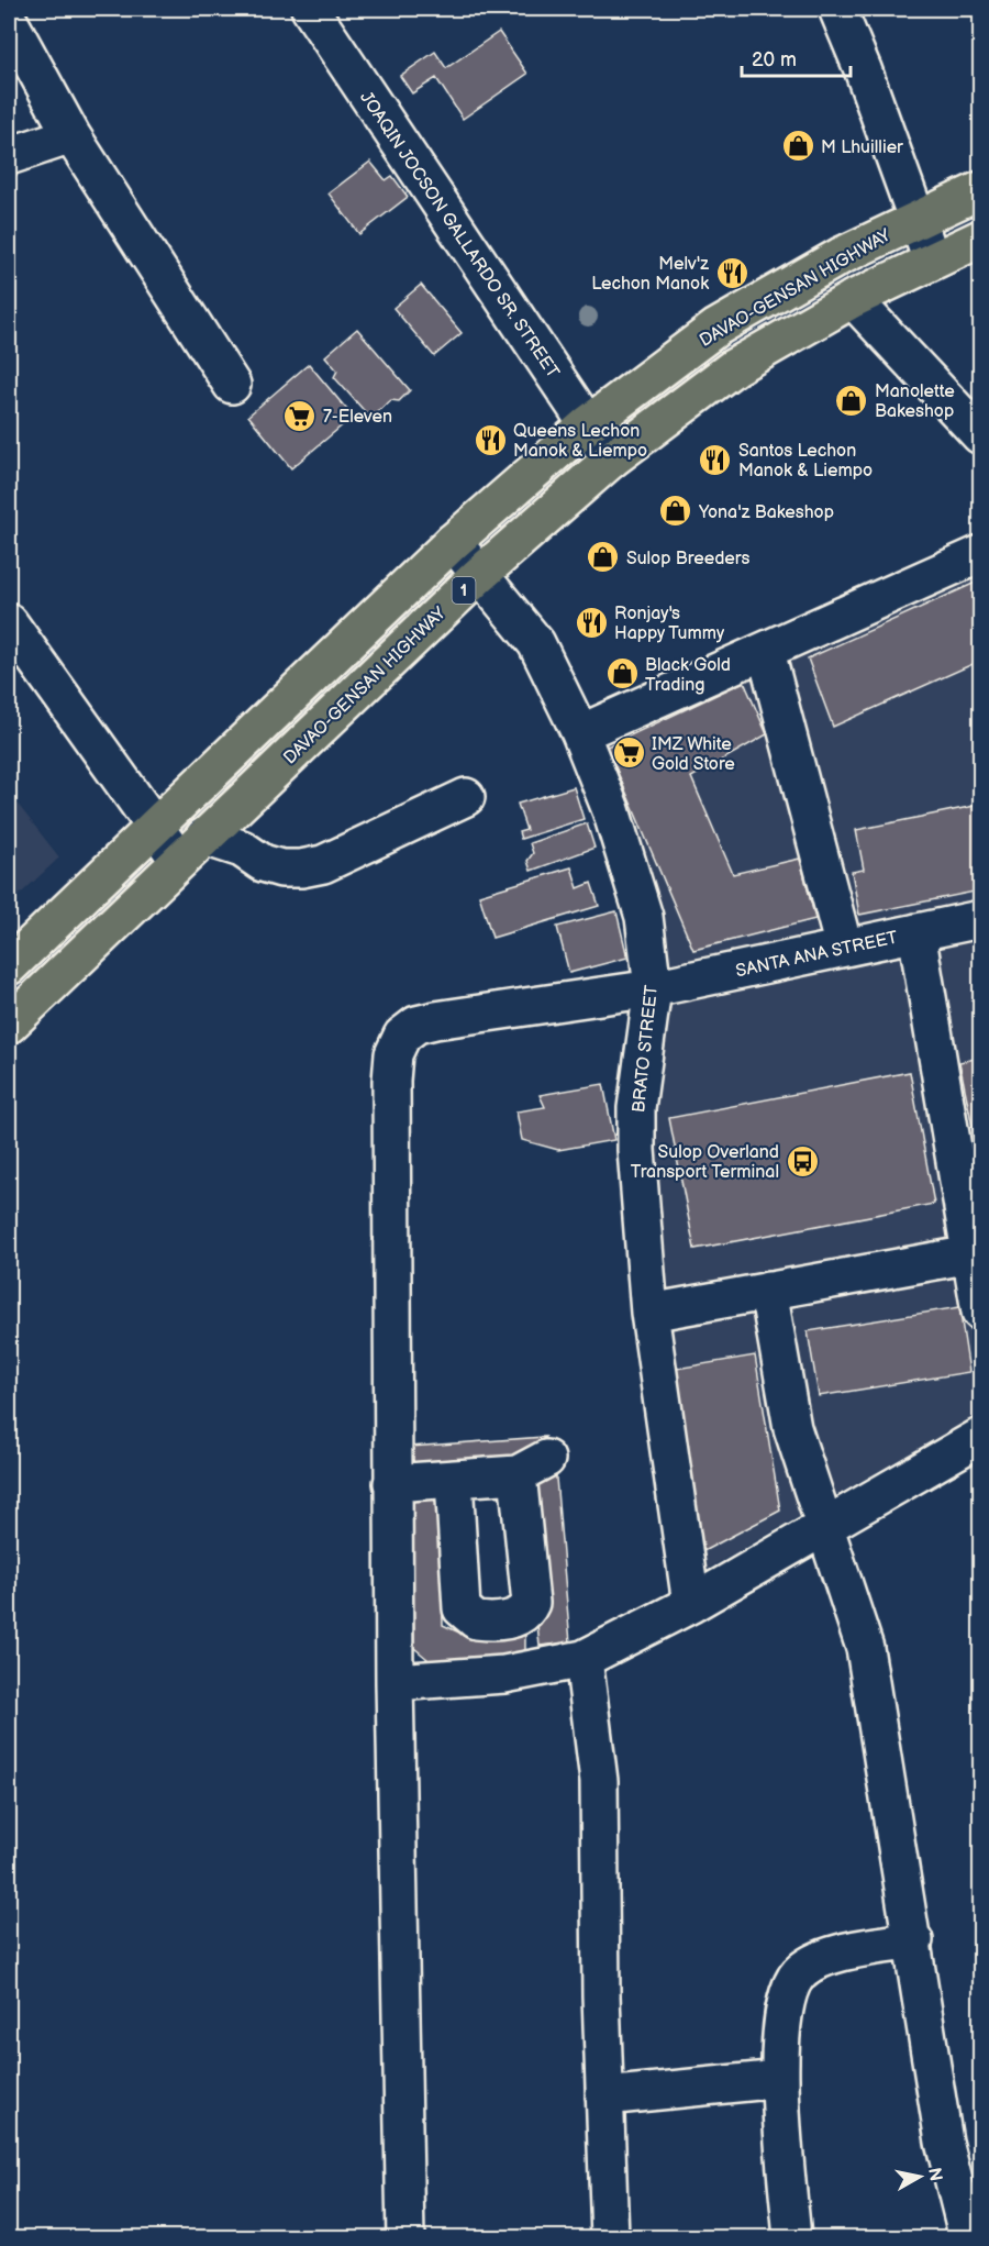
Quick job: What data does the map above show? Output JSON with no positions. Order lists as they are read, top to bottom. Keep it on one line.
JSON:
{"streets":{"highway":["DAVAO-GENSAN HIGHWAY","1"],"street":["JOAQIN JOCSON GALLARDO SR. STREET","SANTA ANA STREET","BRATO STREET"]},"crossings":[["JOAQIN JOCSON GALLARDO SR. STREET","DAVAO-GENSAN HIGHWAY"],["DAVAO-GENSAN HIGHWAY","BRATO STREET"],["SANTA ANA STREET","BRATO STREET"]],"places":{"shop":["M Lhuillier","Manolette Bakeshop","Yona'z Bakeshop","Sulop Breeders","Black Gold Trading"],"restaurant":["Melv'z Lechon Manok","Queens Lechon Manok & Liempo","Santos Lechon Manok & Liempo","Ronjay's Happy Tummy"],"supermarket":["7-Eleven","IMZ White Gold Store"],"bus stop":["Sulop Overland Transport Terminal"]},"scale_bar":"20 m","north":"right"}
